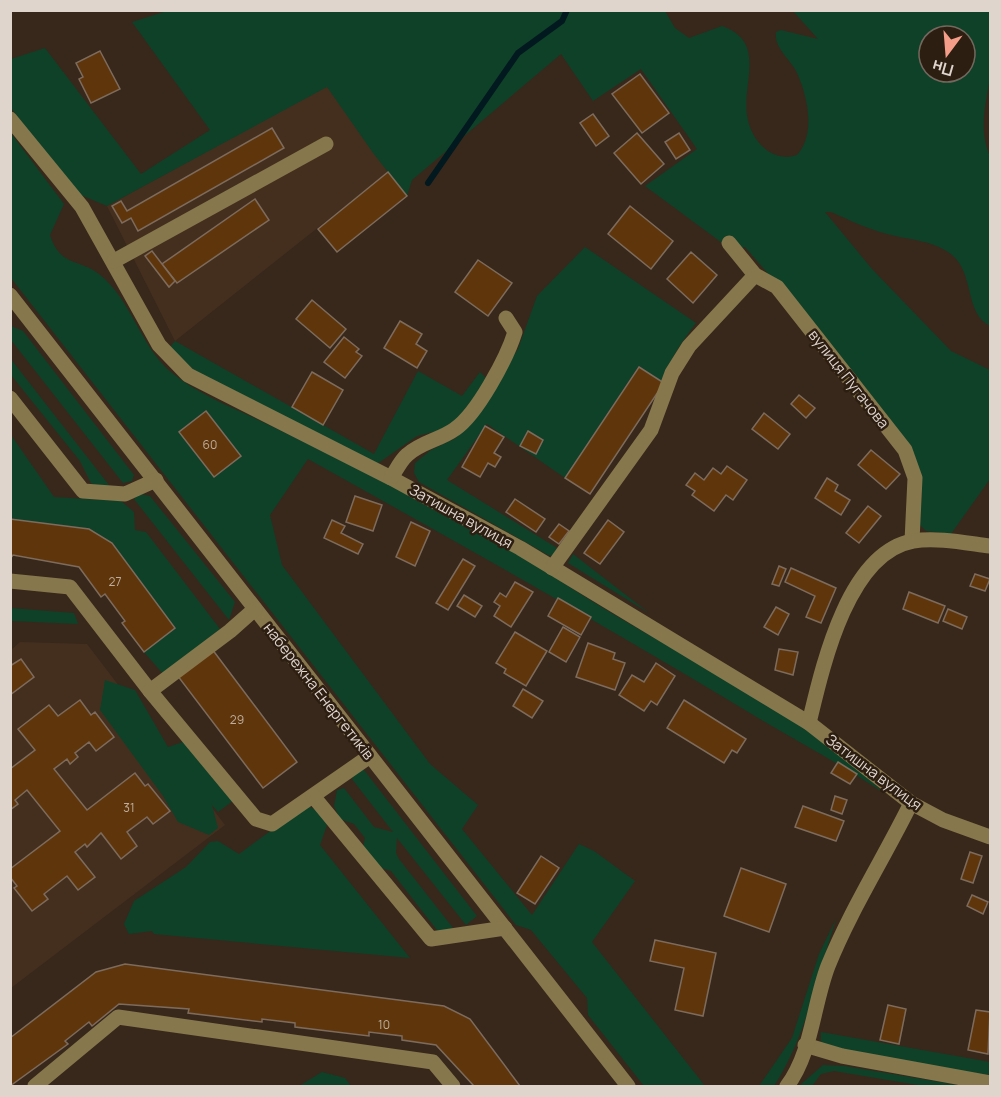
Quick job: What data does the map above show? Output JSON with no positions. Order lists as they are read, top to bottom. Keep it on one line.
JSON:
{"streets":{"street":["вулиця Пугачова","Затишна вулиця","набережна Енергетиків"]},"house_numbers":["60","27","29","31","10"],"north":"bottom"}
